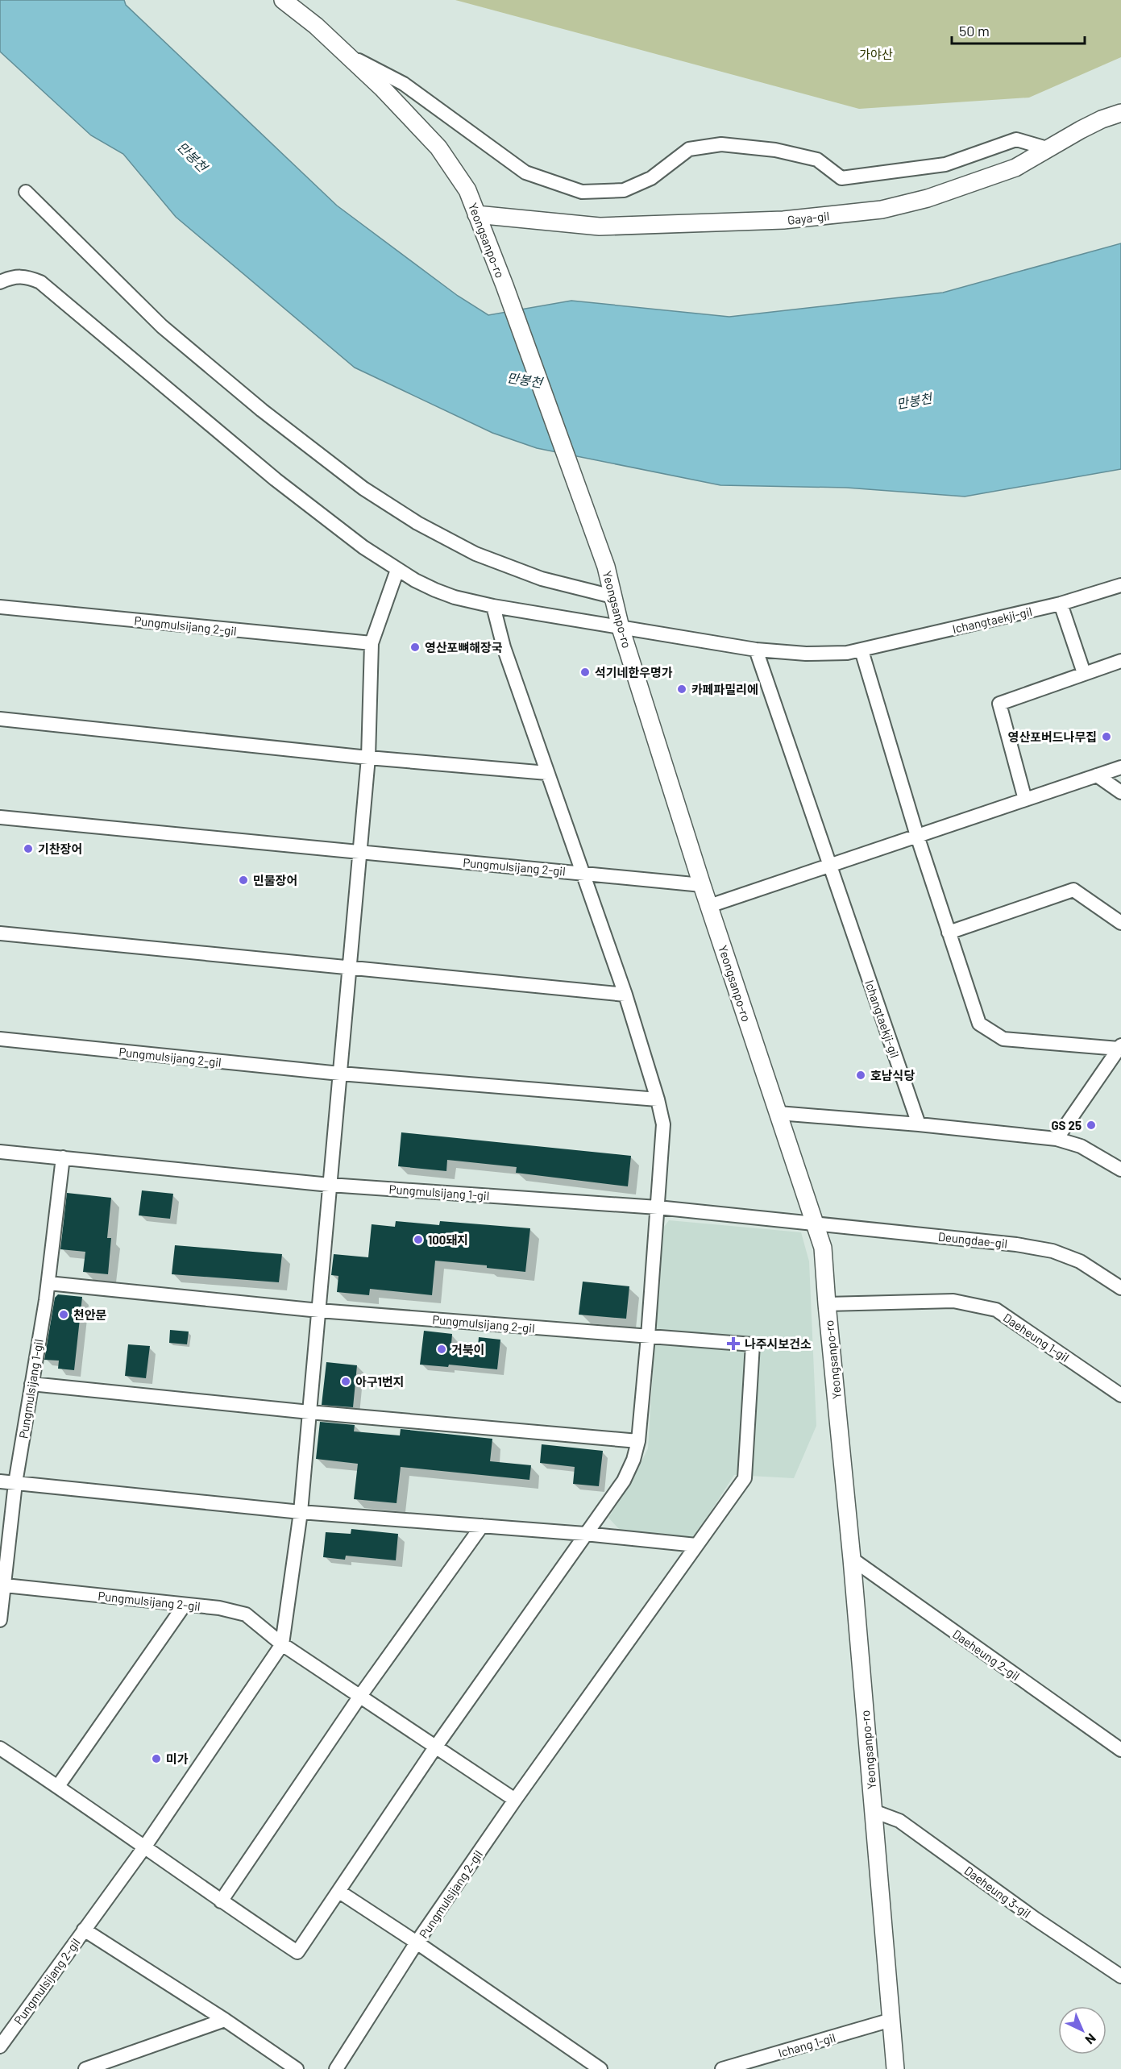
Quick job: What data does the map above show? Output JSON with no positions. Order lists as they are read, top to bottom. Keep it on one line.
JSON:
{"streets":{"street":["Gaya-gil","Yeongsanpo-ro","Ichangtaekji-gil","Pungmulsijang 2-gil","Pungmulsijang 1-gil","Deungdae-gil","Daeheung 1-gil","Daeheung 2-gil","Daeheung 3-gil","Ichang 1-gil"]},"crossings":[["Gaya-gil","Yeongsanpo-ro"],["Yeongsanpo-ro","Ichangtaekji-gil"],["Yeongsanpo-ro","Pungmulsijang 1-gil"],["Yeongsanpo-ro","Deungdae-gil"],["Yeongsanpo-ro","Daeheung 1-gil"],["Yeongsanpo-ro","Daeheung 2-gil"],["Yeongsanpo-ro","Daeheung 3-gil"],["Yeongsanpo-ro","Ichang 1-gil"],["Pungmulsijang 2-gil","Pungmulsijang 1-gil"],["Pungmulsijang 1-gil","Deungdae-gil"]],"water":["만봉천"],"parks":["가야산"],"places":{"other":["영산포뼈해장국","석기네한우명가","카페파밀리에","영산포버드나무집","기찬장어","민물장어","호남식당","GS 25","100돼지","천안문","거북이","아구1번지","미가"],"health":["나주시보건소"]},"scale_bar":"50 m","north":"bottom right"}
